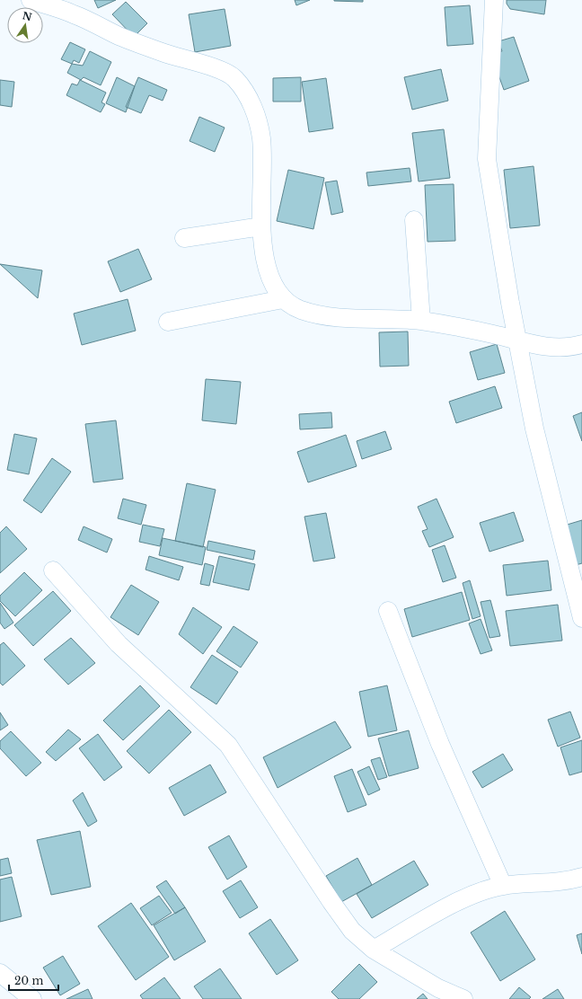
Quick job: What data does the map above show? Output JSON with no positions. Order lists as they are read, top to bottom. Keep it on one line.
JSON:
{"scale_bar":"20 m","north":"top"}
